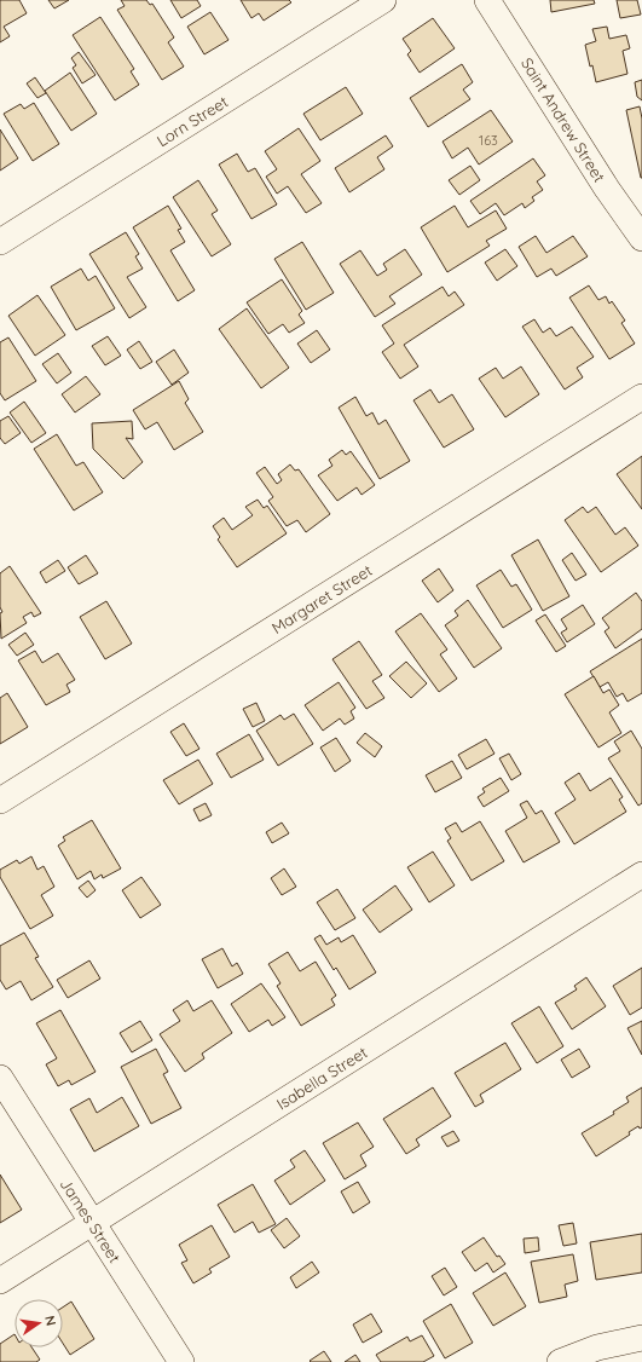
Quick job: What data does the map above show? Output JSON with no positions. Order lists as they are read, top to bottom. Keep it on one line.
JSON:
{"streets":{"street":["Saint Andrew Street","Lorn Street","Margaret Street","Isabella Street","James Street"]},"crossings":[["Isabella Street","James Street"]],"house_numbers":["163"],"north":"right"}
